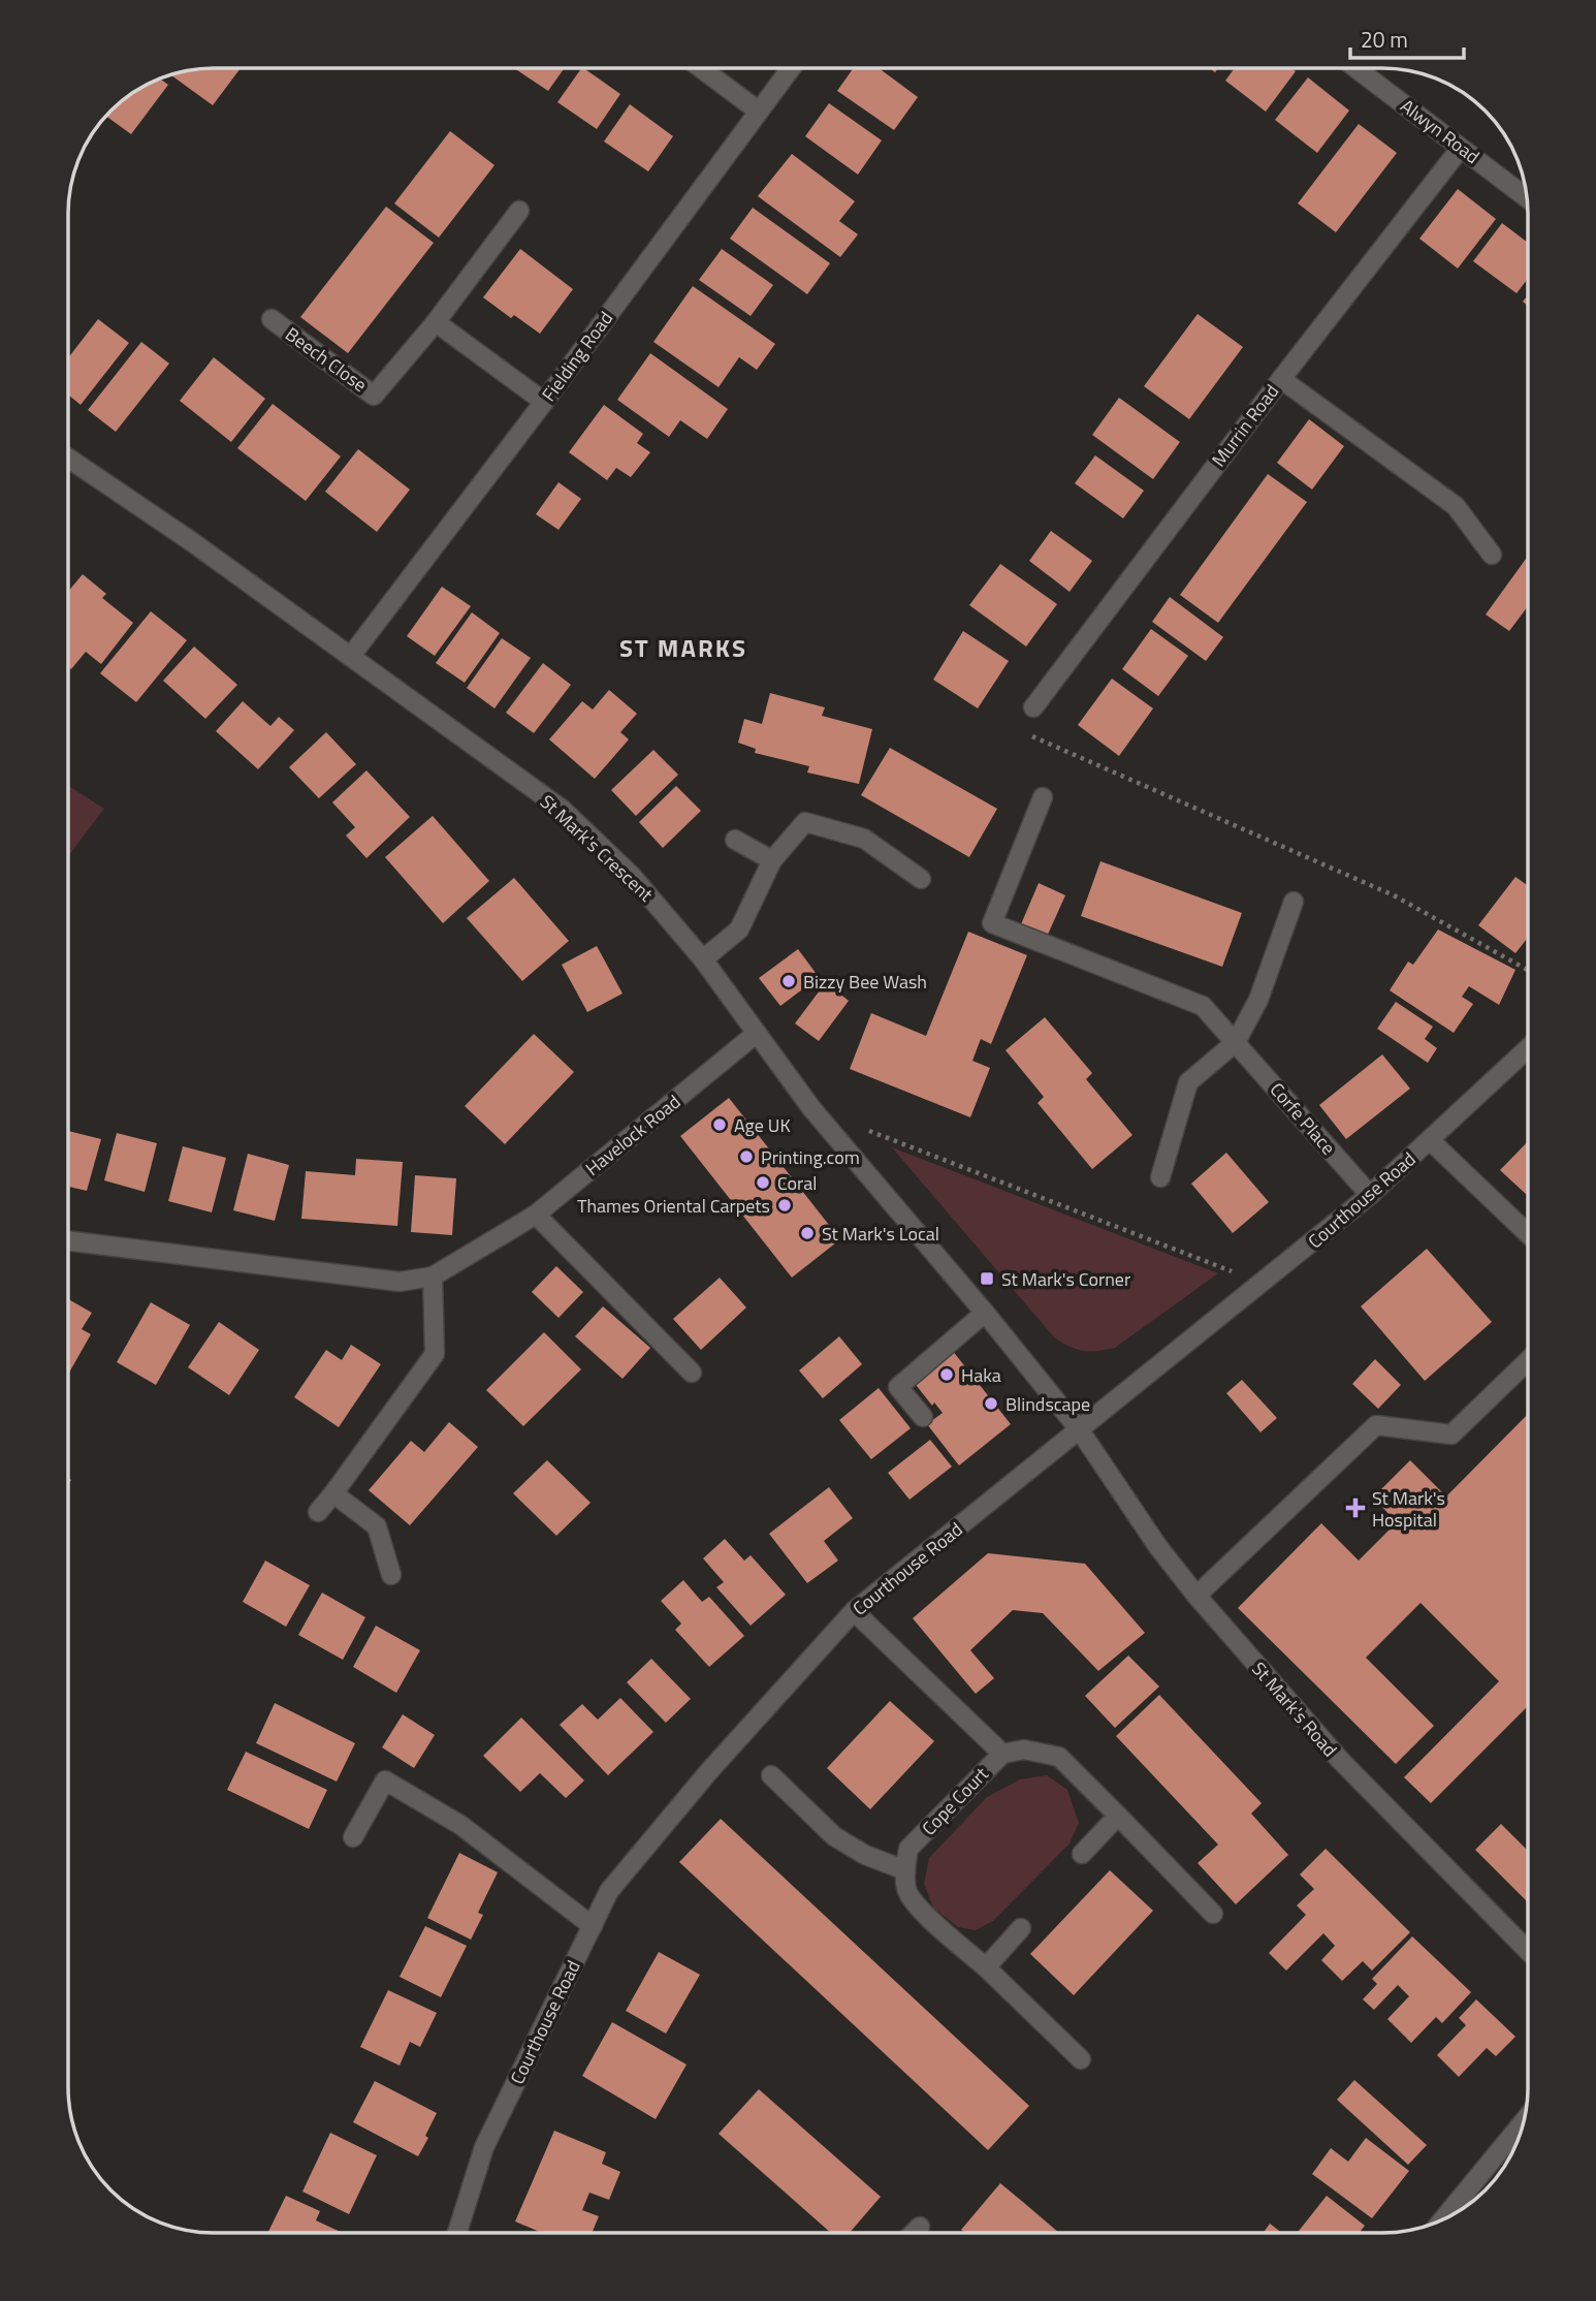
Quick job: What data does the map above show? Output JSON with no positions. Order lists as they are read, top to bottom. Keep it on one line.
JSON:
{"streets":{"street":["Alwyn Road","Fielding Road","Beech Close","Murrin Road","St Mark's Crescent","Corfe Place","Havelock Road","Courthouse Road","St Mark's Road","Cope Court"]},"crossings":[["Alwyn Road","Murrin Road"],["Fielding Road","St Mark's Crescent"],["St Mark's Crescent","Havelock Road"],["St Mark's Crescent","Courthouse Road"],["St Mark's Crescent","St Mark's Road"],["Corfe Place","Courthouse Road"],["Courthouse Road","St Mark's Road"],["Courthouse Road","Cope Court"]],"districts":["ST MARKS"],"places":{"other":["Bizzy Bee Wash","Age UK","Printing.com","Coral","Thames Oriental Carpets","St Mark's Local","Haka","Blindscape"],"transit":["St Mark's Corner"],"health":["St Mark's Hospital"]},"scale_bar":"20 m"}
